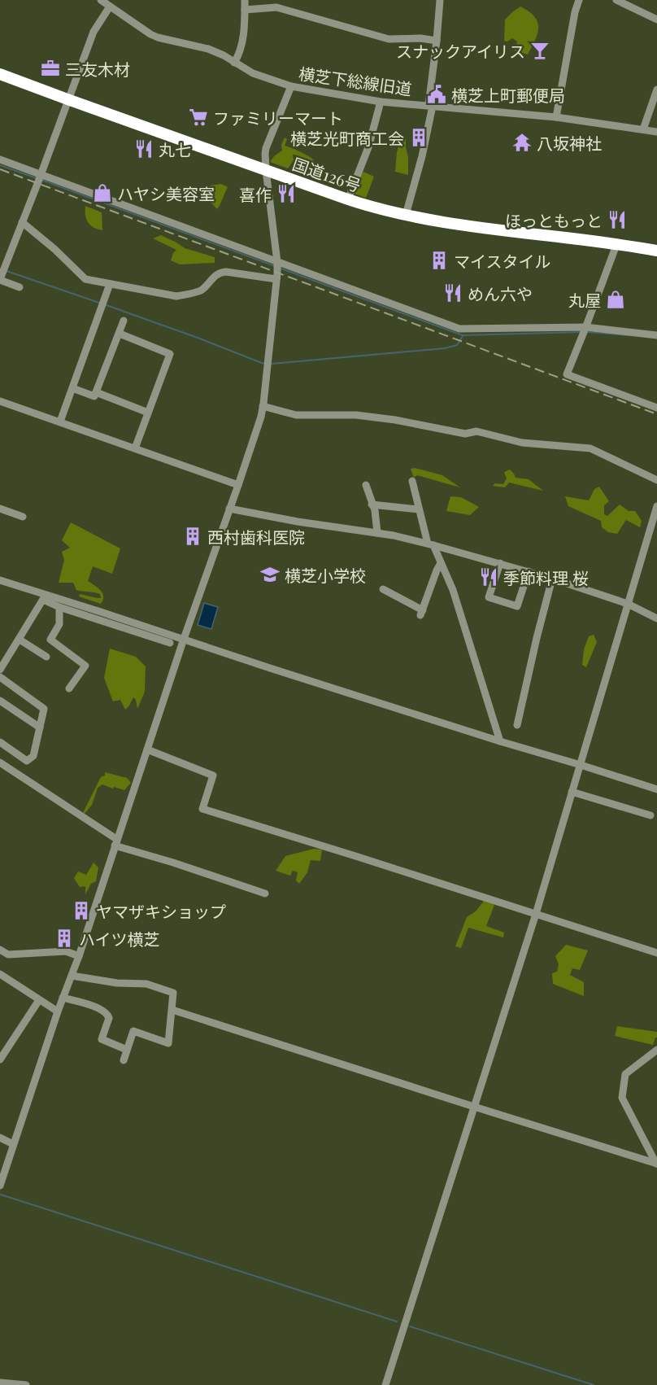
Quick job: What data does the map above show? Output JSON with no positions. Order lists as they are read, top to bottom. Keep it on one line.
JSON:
{"streets":{"highway":["国道126号"],"street":["横芝下総線旧道"]},"places":{"bar":["スナックアイリス"],"office":["三友木材"],"public building":["横芝上町郵便局"],"supermarket":["ファミリーマート"],"building":["横芝光町商工会","マイスタイル","西村歯科医院","ヤマザキショップ","ハイツ横芝"],"temple":["八坂神社"],"restaurant":["丸七","喜作","ほっともっと","めん六や","季節料理 桜"],"shop":["ハヤシ美容室","丸屋"],"school or university":["横芝小学校"]}}
